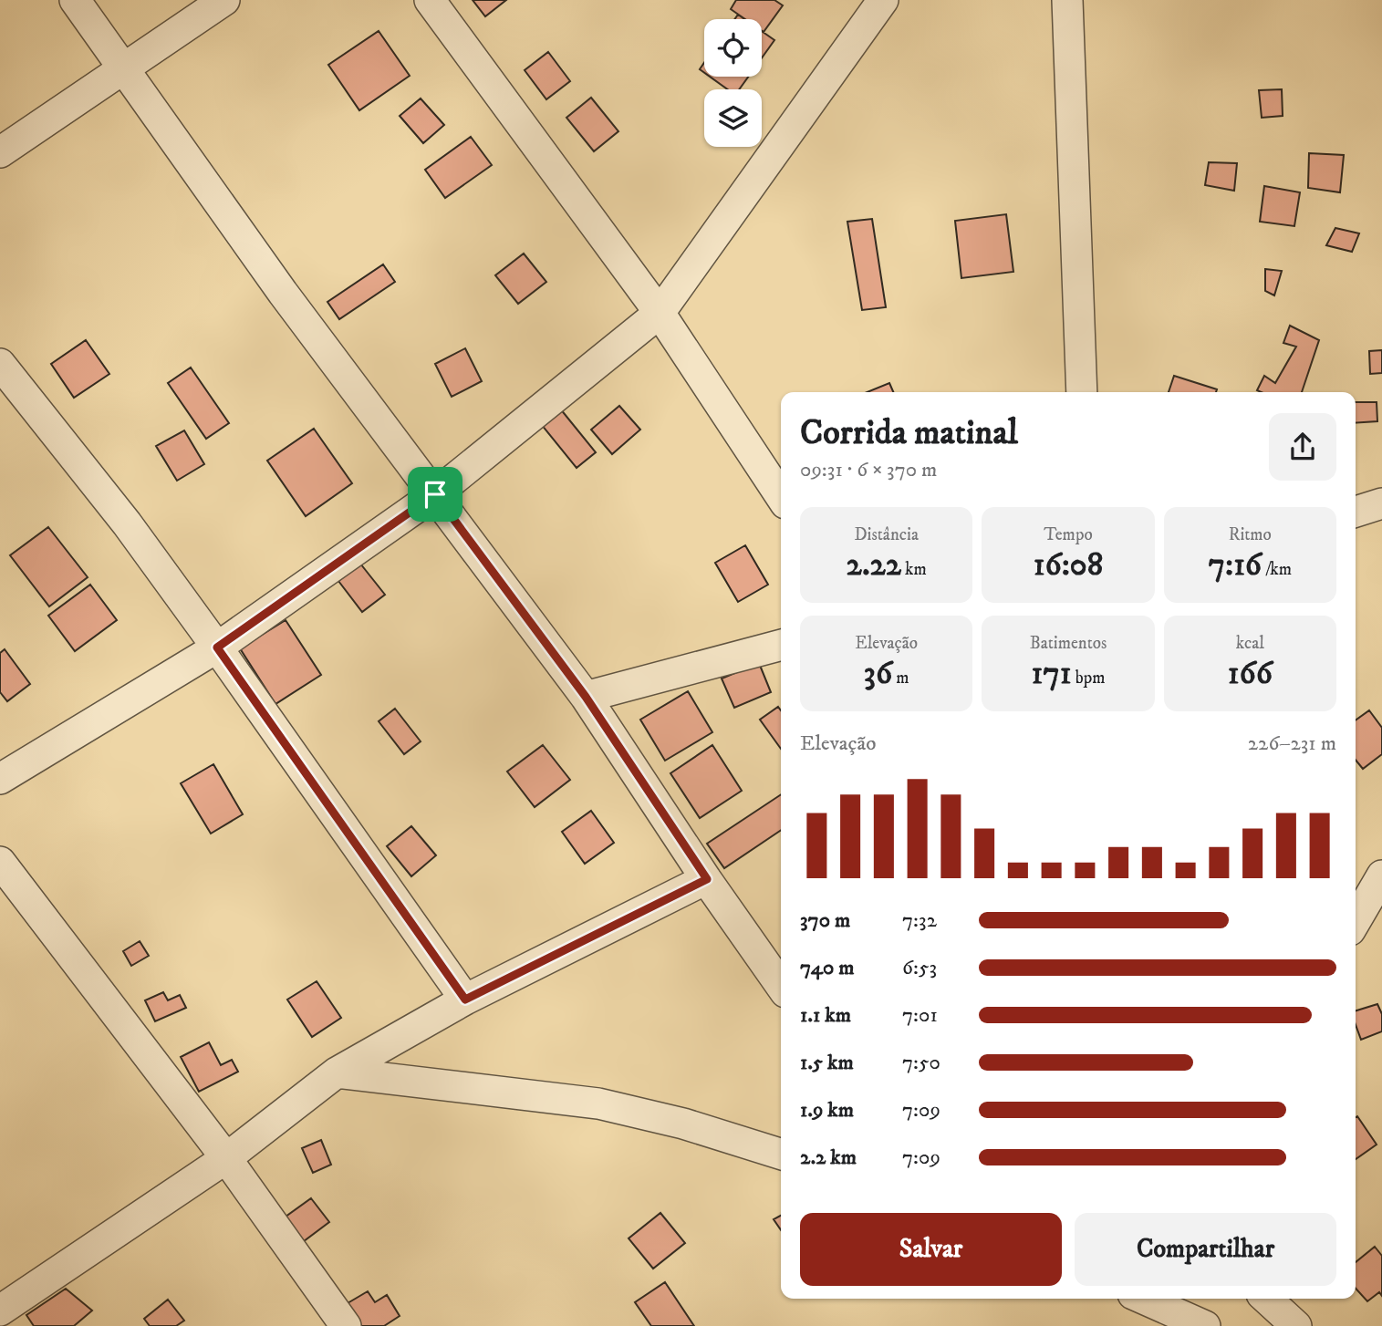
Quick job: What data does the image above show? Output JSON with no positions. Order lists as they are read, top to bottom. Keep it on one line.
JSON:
{"page":{"heading":["Corrida matinal","09:31 · 6 × 370 m"],"stats":[["Distância","2.22 km"],["Tempo","16:08"],["Ritmo","7:16 /km"],["Elevação","36 m"],["Batimentos","171 bpm"],["kcal","166"]],"chart":["Elevação","226–231 m"],"list":[{"name":"370 m","note":"7:32"},{"name":"740 m","note":"6:53"},{"name":"1.1 km","note":"7:01"},{"name":"1.5 km","note":"7:50"},{"name":"1.9 km","note":"7:09"},{"name":"2.2 km","note":"7:09"}],"buttons":["Salvar","Compartilhar"]}}
